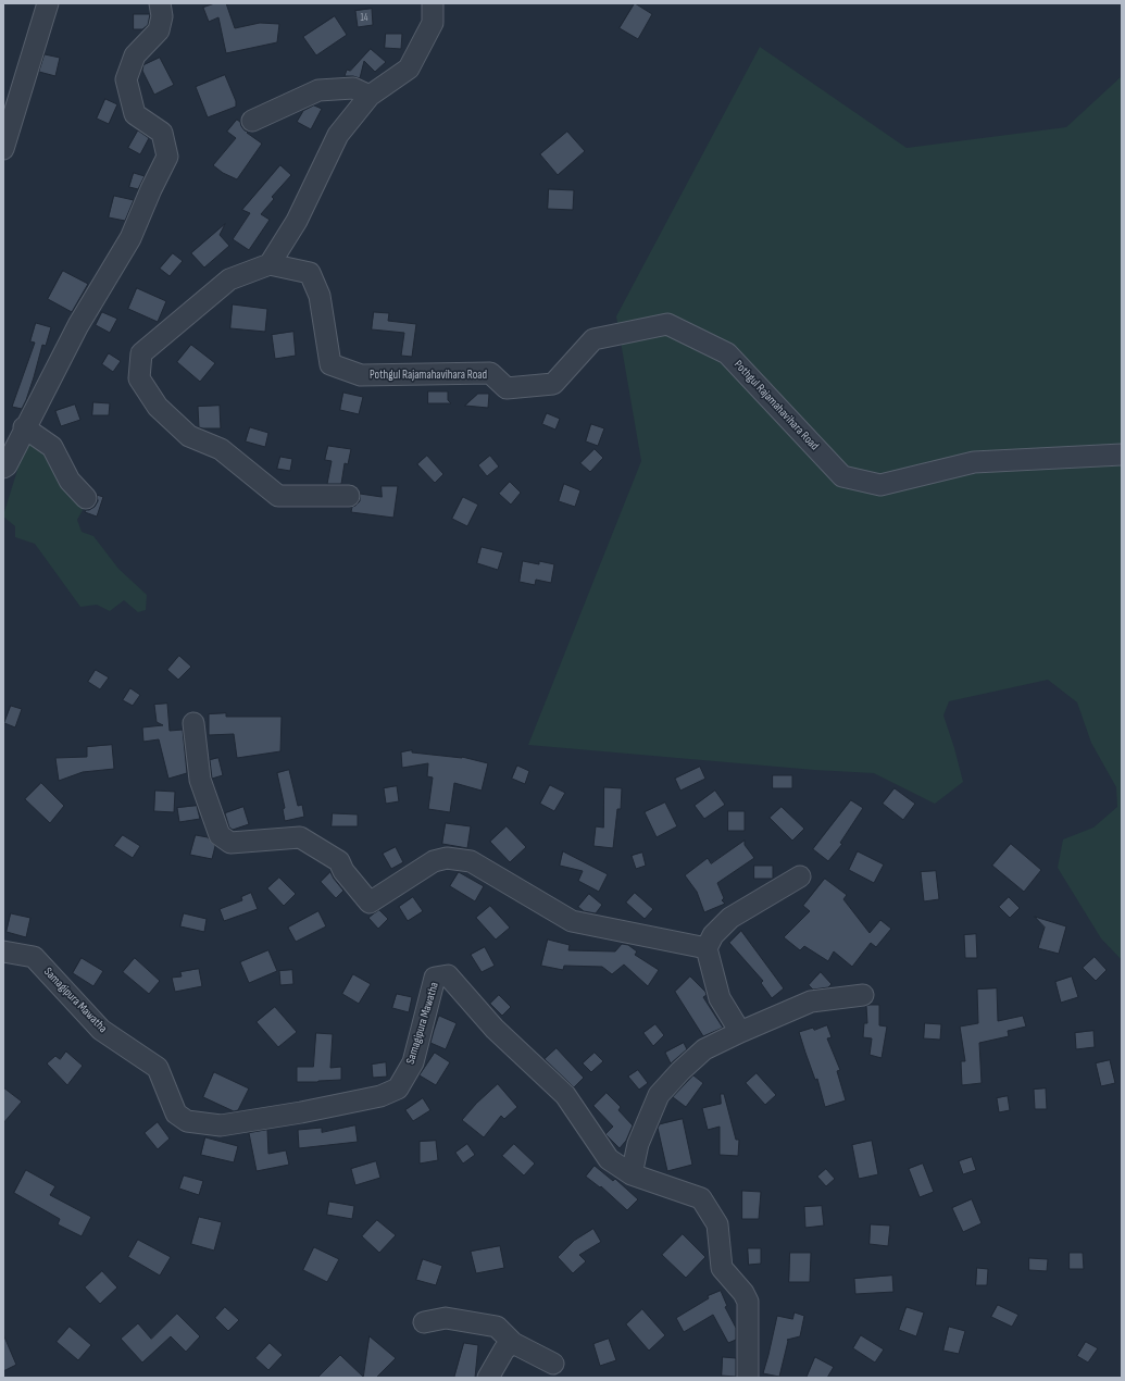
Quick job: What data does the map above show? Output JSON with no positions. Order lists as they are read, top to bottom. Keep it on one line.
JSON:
{"streets":{"street":["Pothgul Rajamahavihara Road","Samagipura Mawatha"]},"house_numbers":["14"]}
